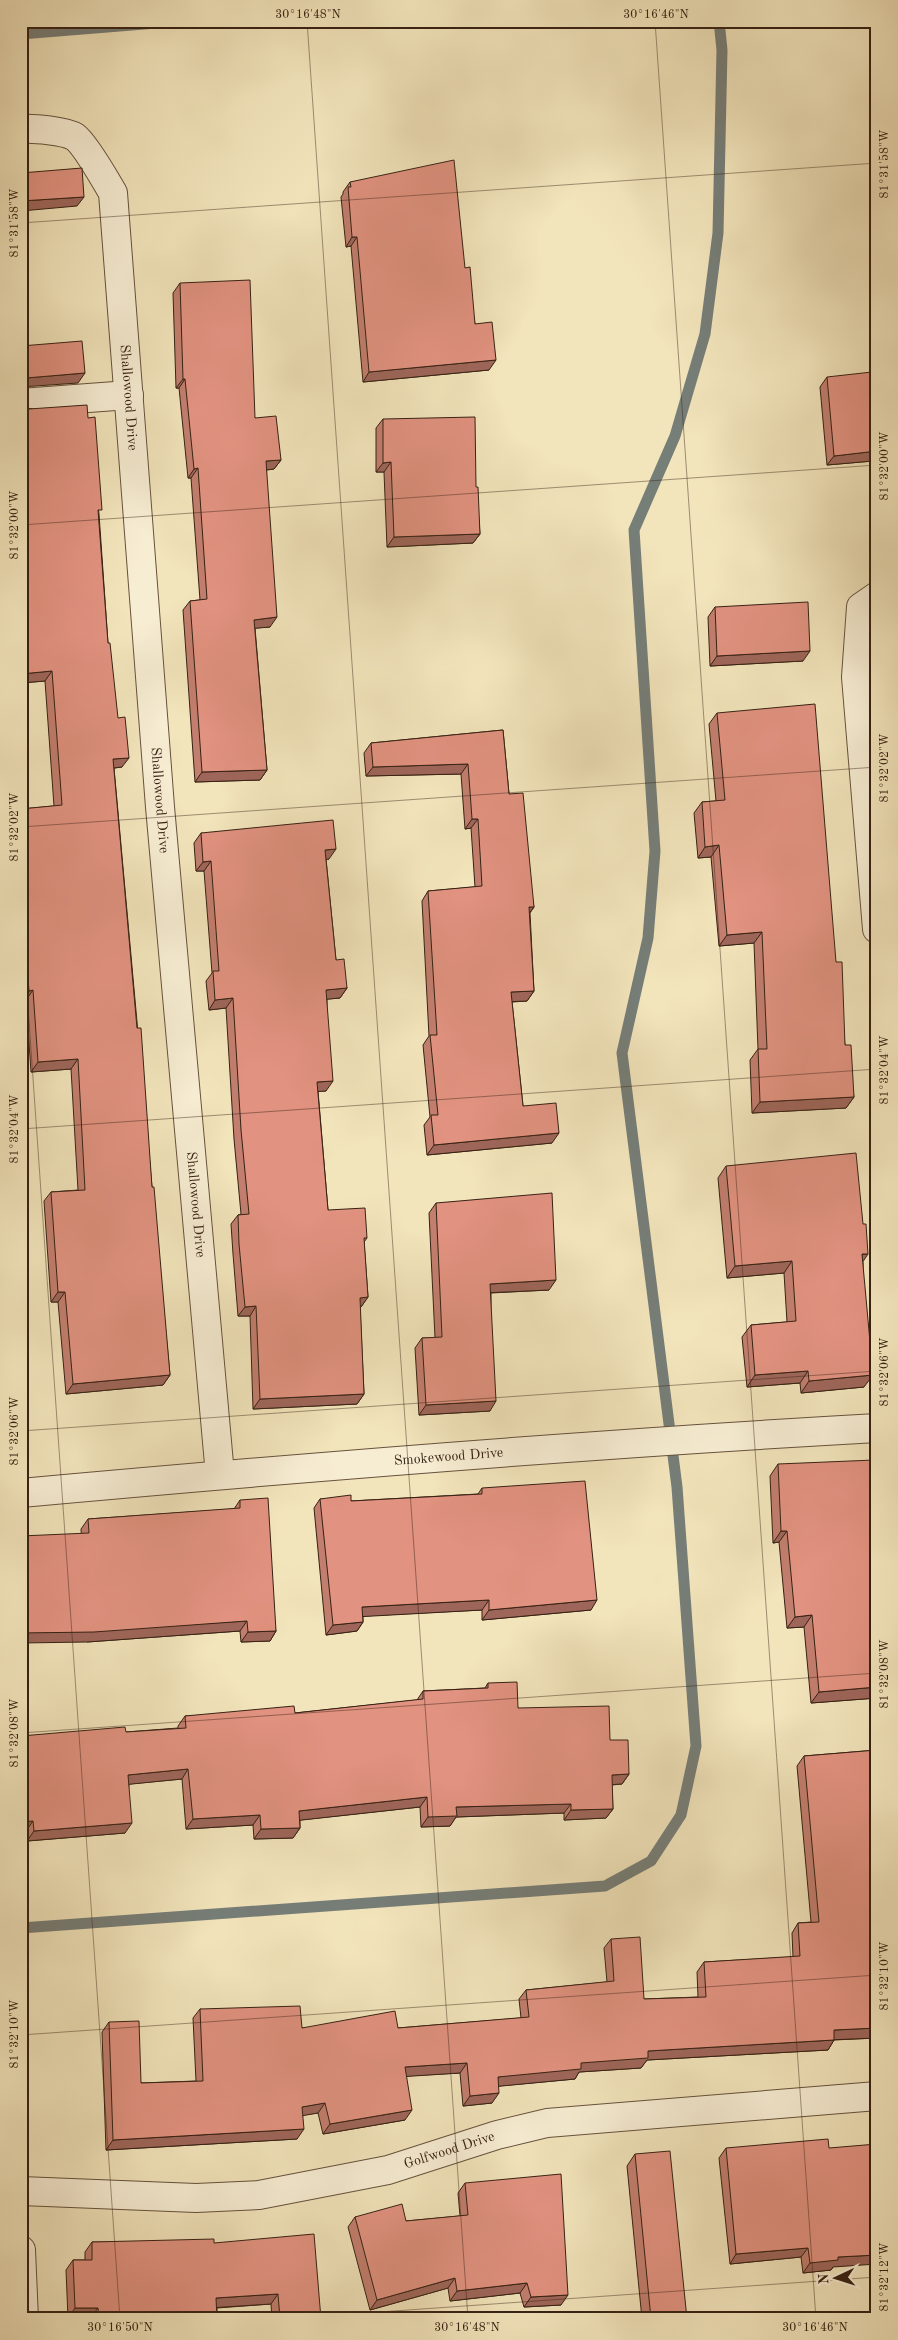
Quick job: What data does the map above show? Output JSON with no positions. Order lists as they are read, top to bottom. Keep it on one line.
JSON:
{"streets":{"street":["Shallowood Drive","Smokewood Drive","Golfwood Drive"]},"crossings":[["Shallowood Drive","Smokewood Drive"]],"north":"left","coordinates":["30°16'48\"N","30°16'46\"N","81°31'58\"W","81°32'00\"W","81°32'02\"W","81°32'04\"W","81°32'06\"W","81°32'08\"W","81°32'10\"W","81°32'12\"W","30°16'50\"N"]}
